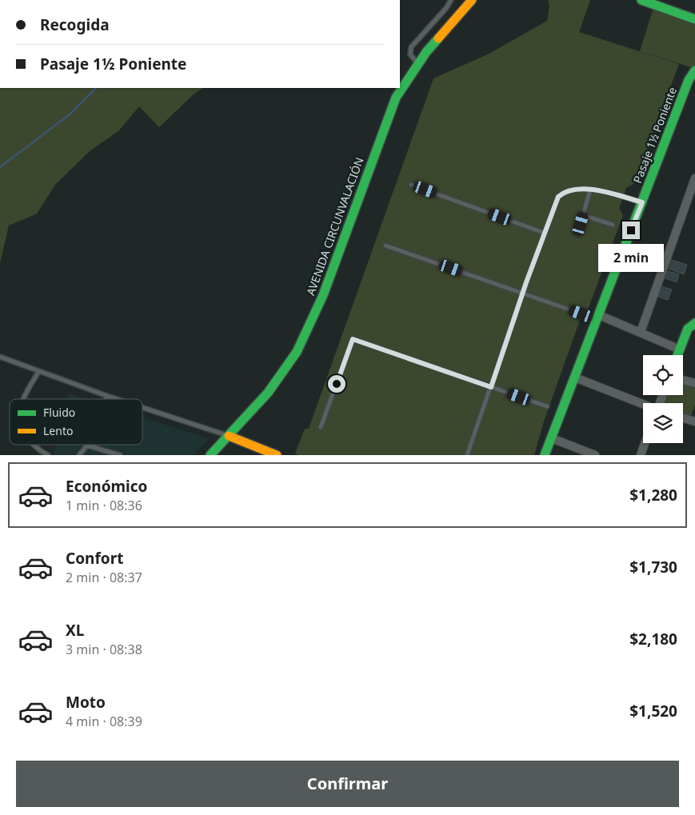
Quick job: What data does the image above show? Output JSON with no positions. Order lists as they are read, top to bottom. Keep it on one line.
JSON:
{"streets":{"main road":["Pasaje 1½ Poniente","AVENIDA CIRCUNVALACIÓN"]},"legend":["Fluido","Lento"],"page":{"banner":["Recogida","Pasaje 1½ Poniente"],"bubble":"2 min","list":[{"name":"Económico","note":"1 min · 08:36","value":"$1,280"},{"name":"Confort","note":"2 min · 08:37","value":"$1,730"},{"name":"XL","note":"3 min · 08:38","value":"$2,180"},{"name":"Moto","note":"4 min · 08:39","value":"$1,520"}],"buttons":"Confirmar"}}
